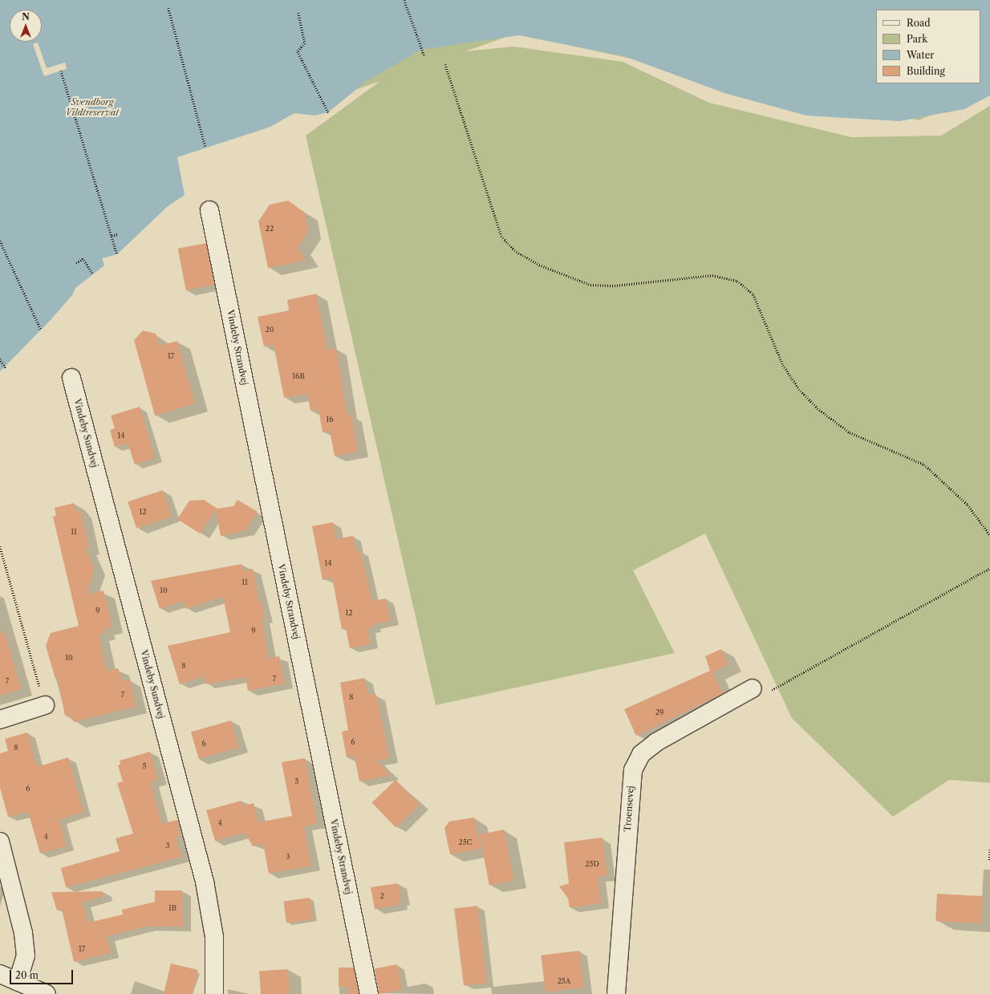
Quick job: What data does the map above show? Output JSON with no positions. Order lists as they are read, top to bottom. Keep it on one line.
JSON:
{"streets":{"street":["Vindeby Strandvej","Vindeby Sundvej","Troensevej"]},"parks":["Svendborg Vildtreservat"],"house_numbers":["22","20","17","16B","16","14","12","11","14","11","10","9","12","9","10","8","7","7","7","8","29","6","6","8","5","5","6","4","4","25C","3","3","25D","2","1B","17","25A"],"legend":["Road","Park","Water","Building"],"scale_bar":"20 m","north":"top"}
